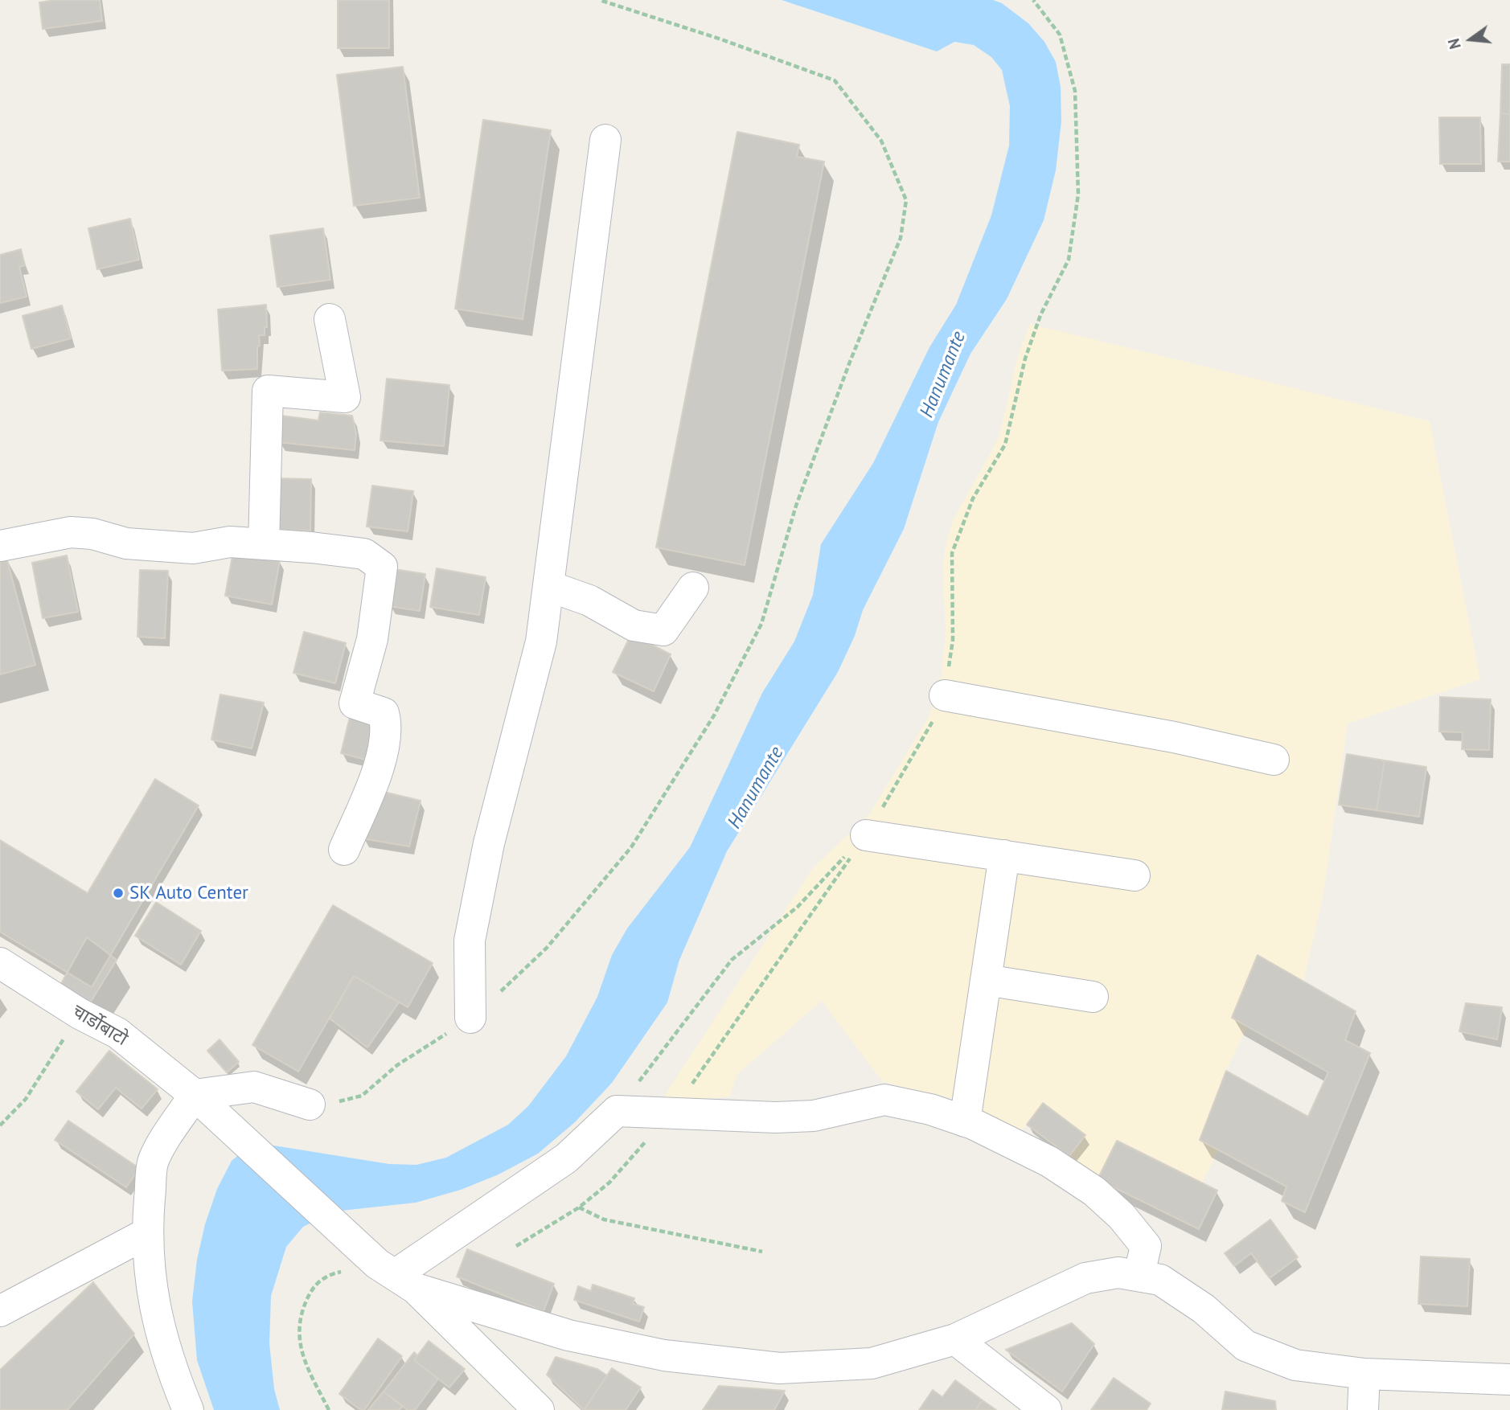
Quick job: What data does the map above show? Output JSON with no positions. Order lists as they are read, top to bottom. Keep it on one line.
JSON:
{"streets":{"street":["चार्डोबाटो"]},"water":["Hanumante"],"places":["SK Auto Center"],"north":"left"}
